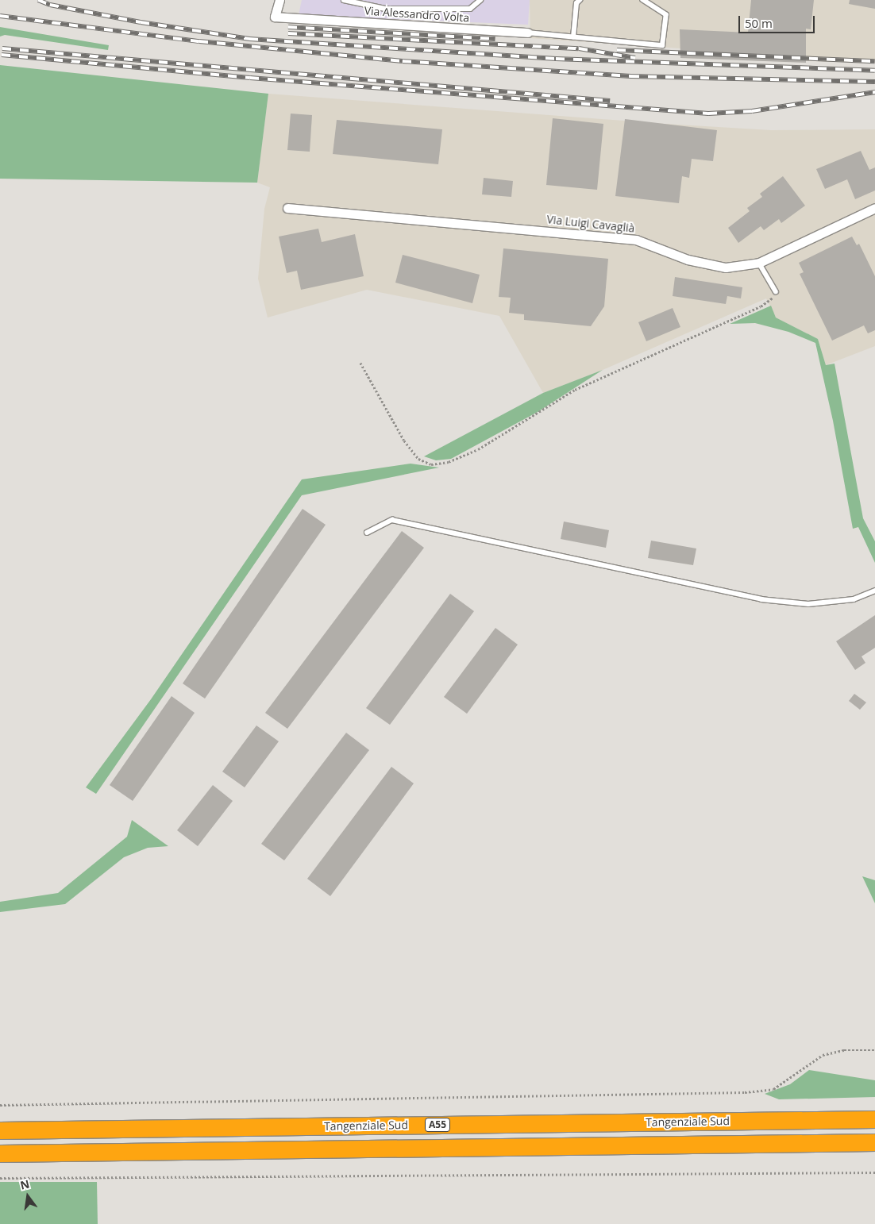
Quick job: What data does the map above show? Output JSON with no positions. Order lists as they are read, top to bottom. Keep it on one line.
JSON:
{"streets":{"highway":["Tangenziale Sud","A55"],"street":["Via Alessandro Volta","Via Luigi Cavaglià"]},"scale_bar":"50 m","north":"top"}
